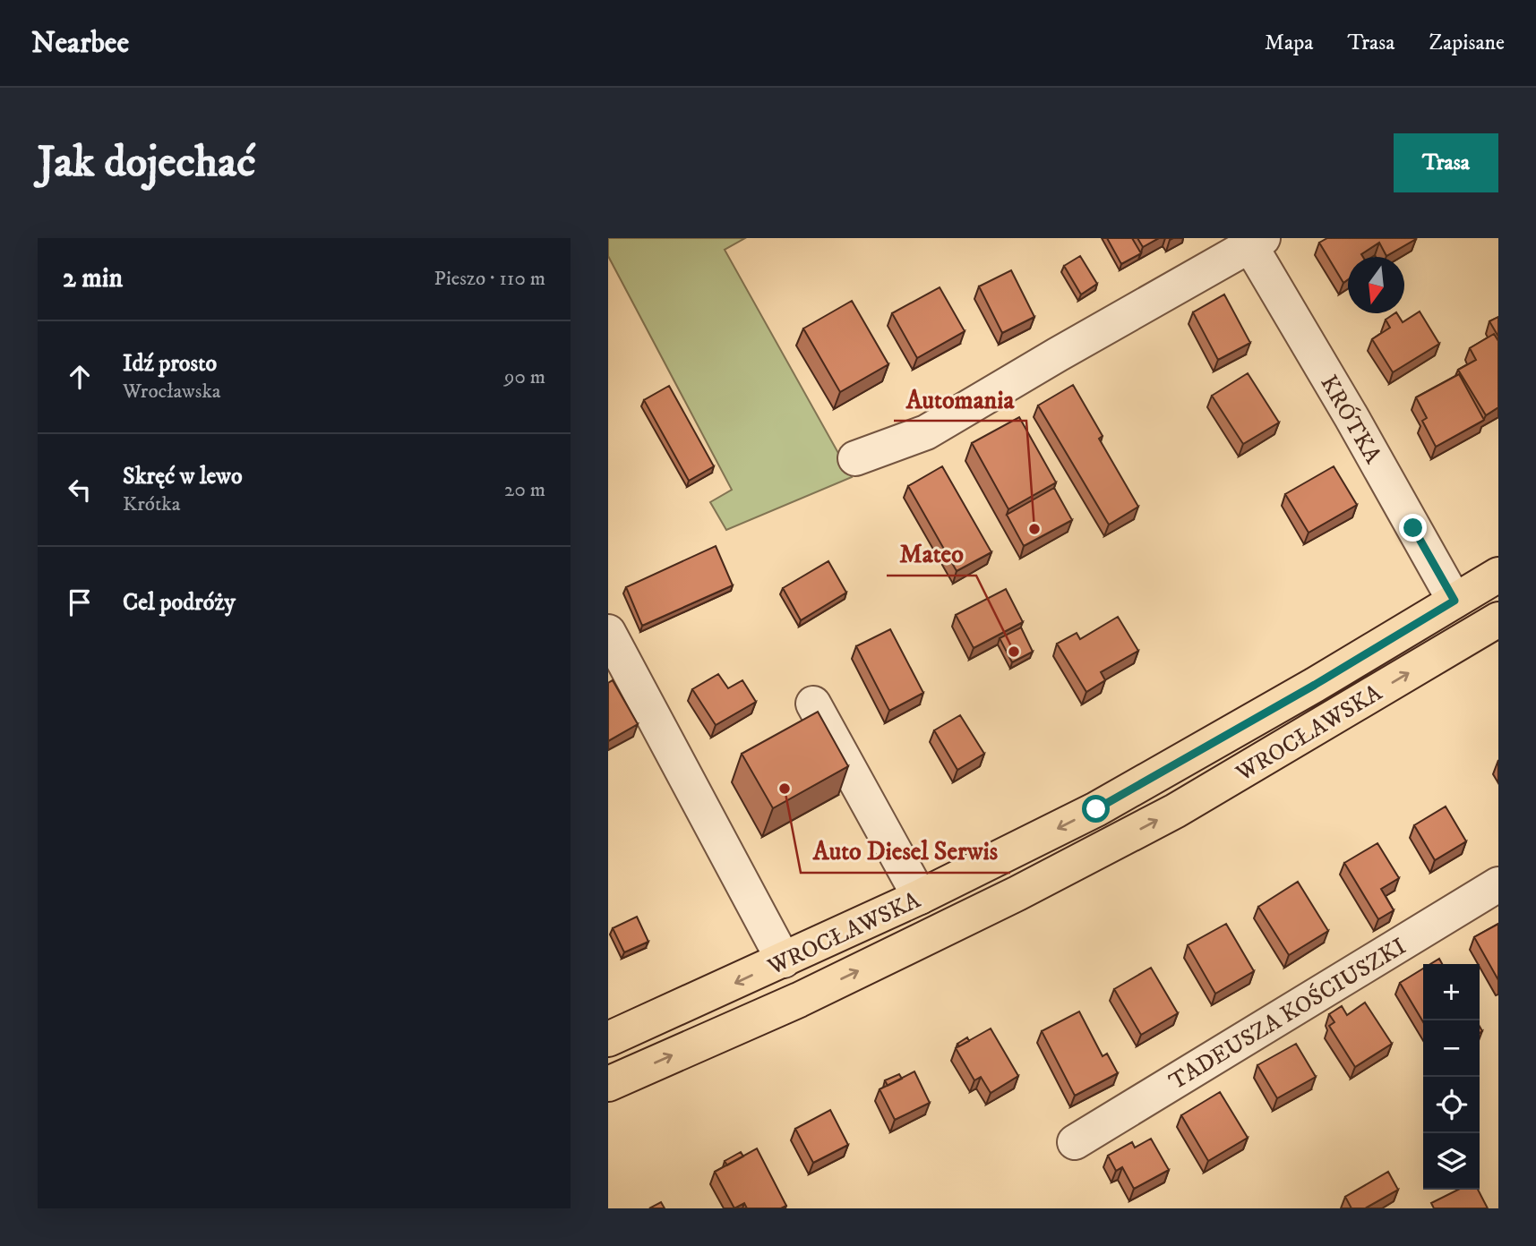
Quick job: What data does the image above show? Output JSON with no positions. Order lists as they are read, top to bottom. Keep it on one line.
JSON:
{"streets":{"main road":["WROCŁAWSKA"],"street":["KRÓTKA","TADEUSZA KOŚCIUSZKI"]},"crossings":[["KRÓTKA","WROCŁAWSKA"]],"places":["Automania","Mateo","Auto Diesel Serwis"],"north":"bottom","page":{"header":"Nearbee","nav":["Mapa","Trasa","Zapisane"],"buttons":"Trasa","title":"Jak dojechać","heading":["2 min","Pieszo · 110 m"],"list":[["Idź prosto","Wrocławska","90 m"],["Skręć w lewo","Krótka","20 m"],"Cel podróży"],"map_buttons":["+","−"]}}
